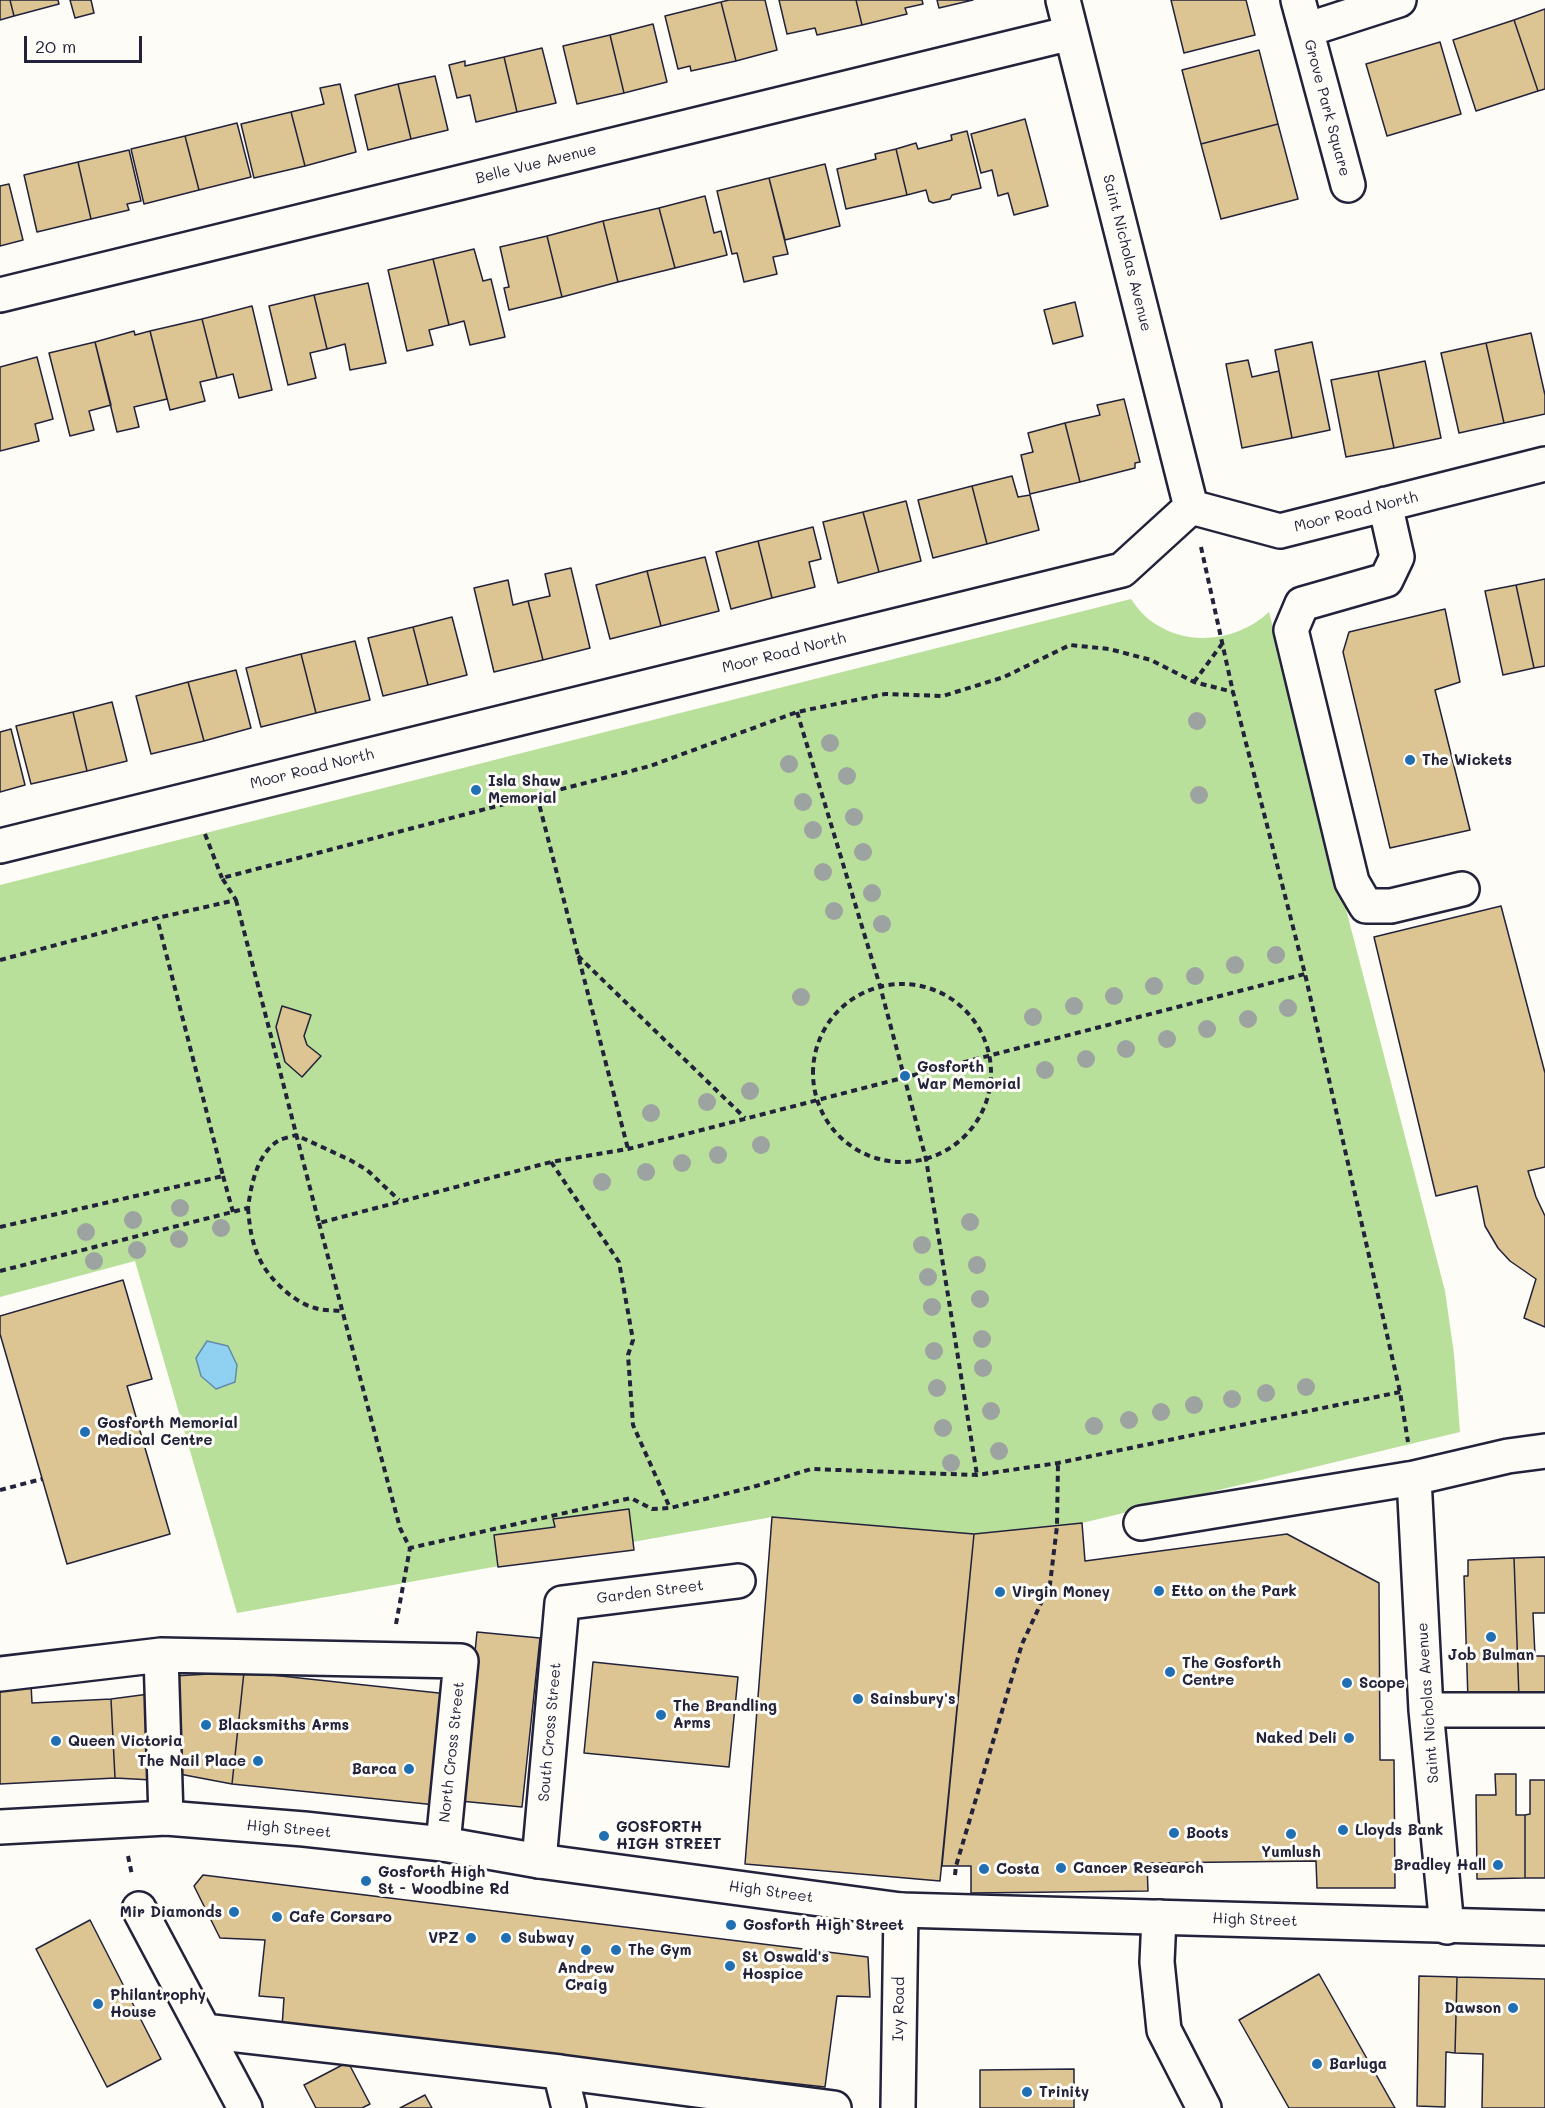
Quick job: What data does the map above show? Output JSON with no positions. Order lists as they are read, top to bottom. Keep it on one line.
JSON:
{"streets":{"street":["Grove Park Square","Belle Vue Avenue","Saint Nicholas Avenue","Moor Road North","Garden Street","South Cross Street","North Cross Street","High Street","Ivy Road"]},"crossings":[["Belle Vue Avenue","Saint Nicholas Avenue"],["Saint Nicholas Avenue","Moor Road North"],["Saint Nicholas Avenue","High Street"],["Garden Street","South Cross Street"],["South Cross Street","High Street"],["North Cross Street","High Street"],["High Street","Ivy Road"]],"places":["The Wickets","Isla Shaw Memorial","Gosforth War Memorial","Gosforth Memorial Medical Centre","Etto on the Park","Virgin Money","Job Bulman","The Gosforth Centre","Scope","Sainsbury's","The Brandling Arms","Blacksmiths Arms","Naked Deli","Queen Victoria","The Nail Place","Barca","Lloyds Bank","Boots","Yumlush","GOSFORTH HIGH STREET","Bradley Hall","Cancer Research","Costa","Gosforth High St - Woodbine Rd","Mir Diamonds","Cafe Corsaro","Gosforth High Street","VPZ","Subway","Andrew Craig","The Gym","St Oswald's Hospice","Philantrophy House","Dawson","Barluga","Trinity"],"scale_bar":"20 m"}
